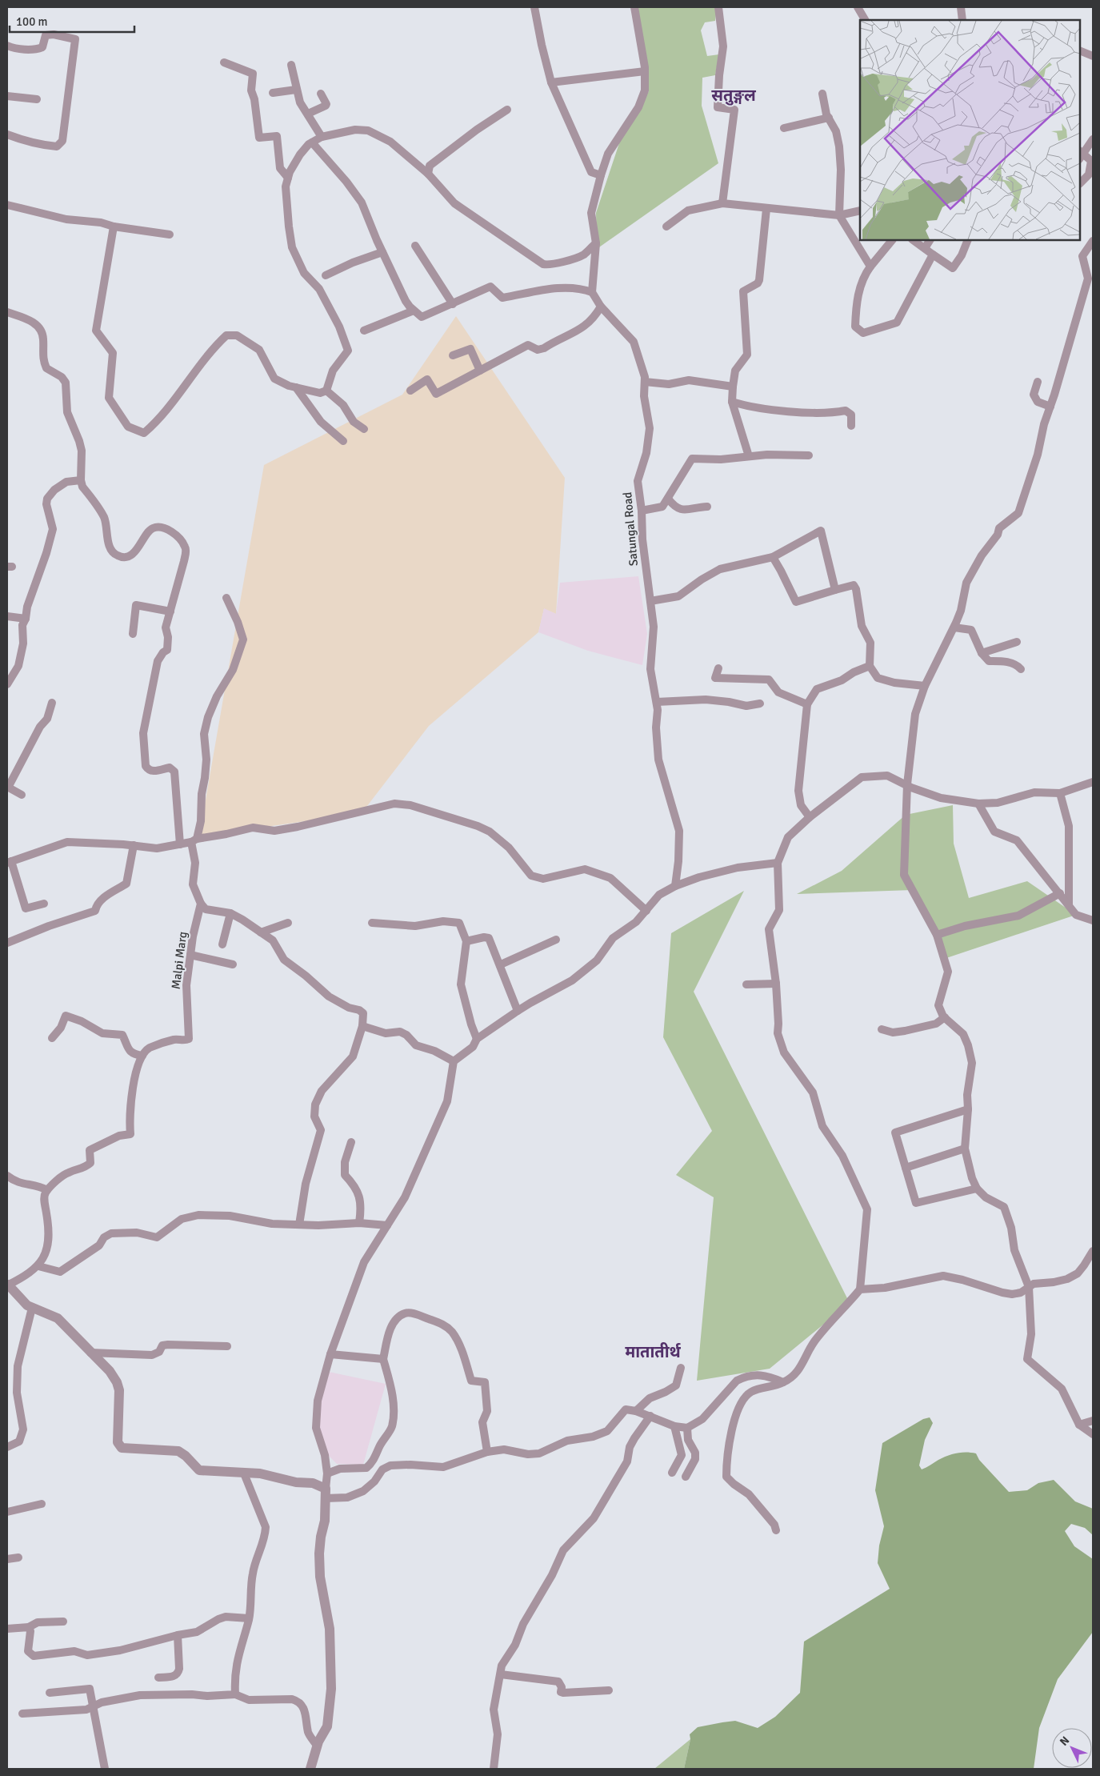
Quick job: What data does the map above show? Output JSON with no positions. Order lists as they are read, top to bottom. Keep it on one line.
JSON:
{"streets":{"street":["Satungal Road","Malpi Marg"]},"districts":["सतुङ्गल","मातातीर्थ"],"scale_bar":"100 m","north":"top left"}
